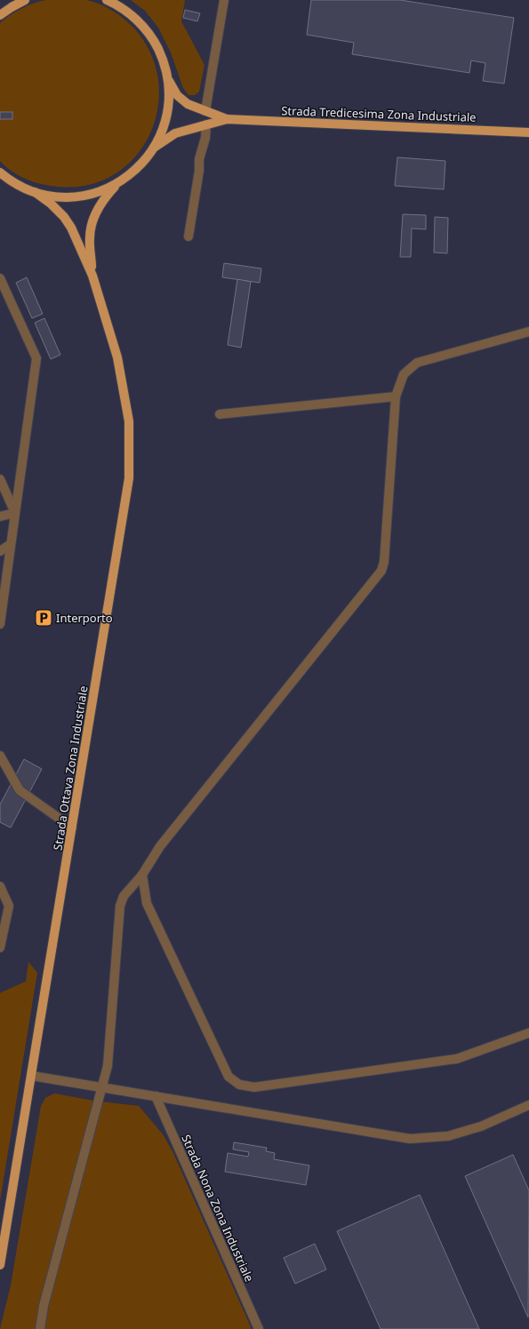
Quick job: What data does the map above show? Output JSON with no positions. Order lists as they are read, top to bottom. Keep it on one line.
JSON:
{"streets":{"main road":["Strada Tredicesima Zona Industriale","Strada Ottava Zona Industriale"],"street":["Strada Nona Zona Industriale"]},"places":{"parking":["Interporto"]}}
